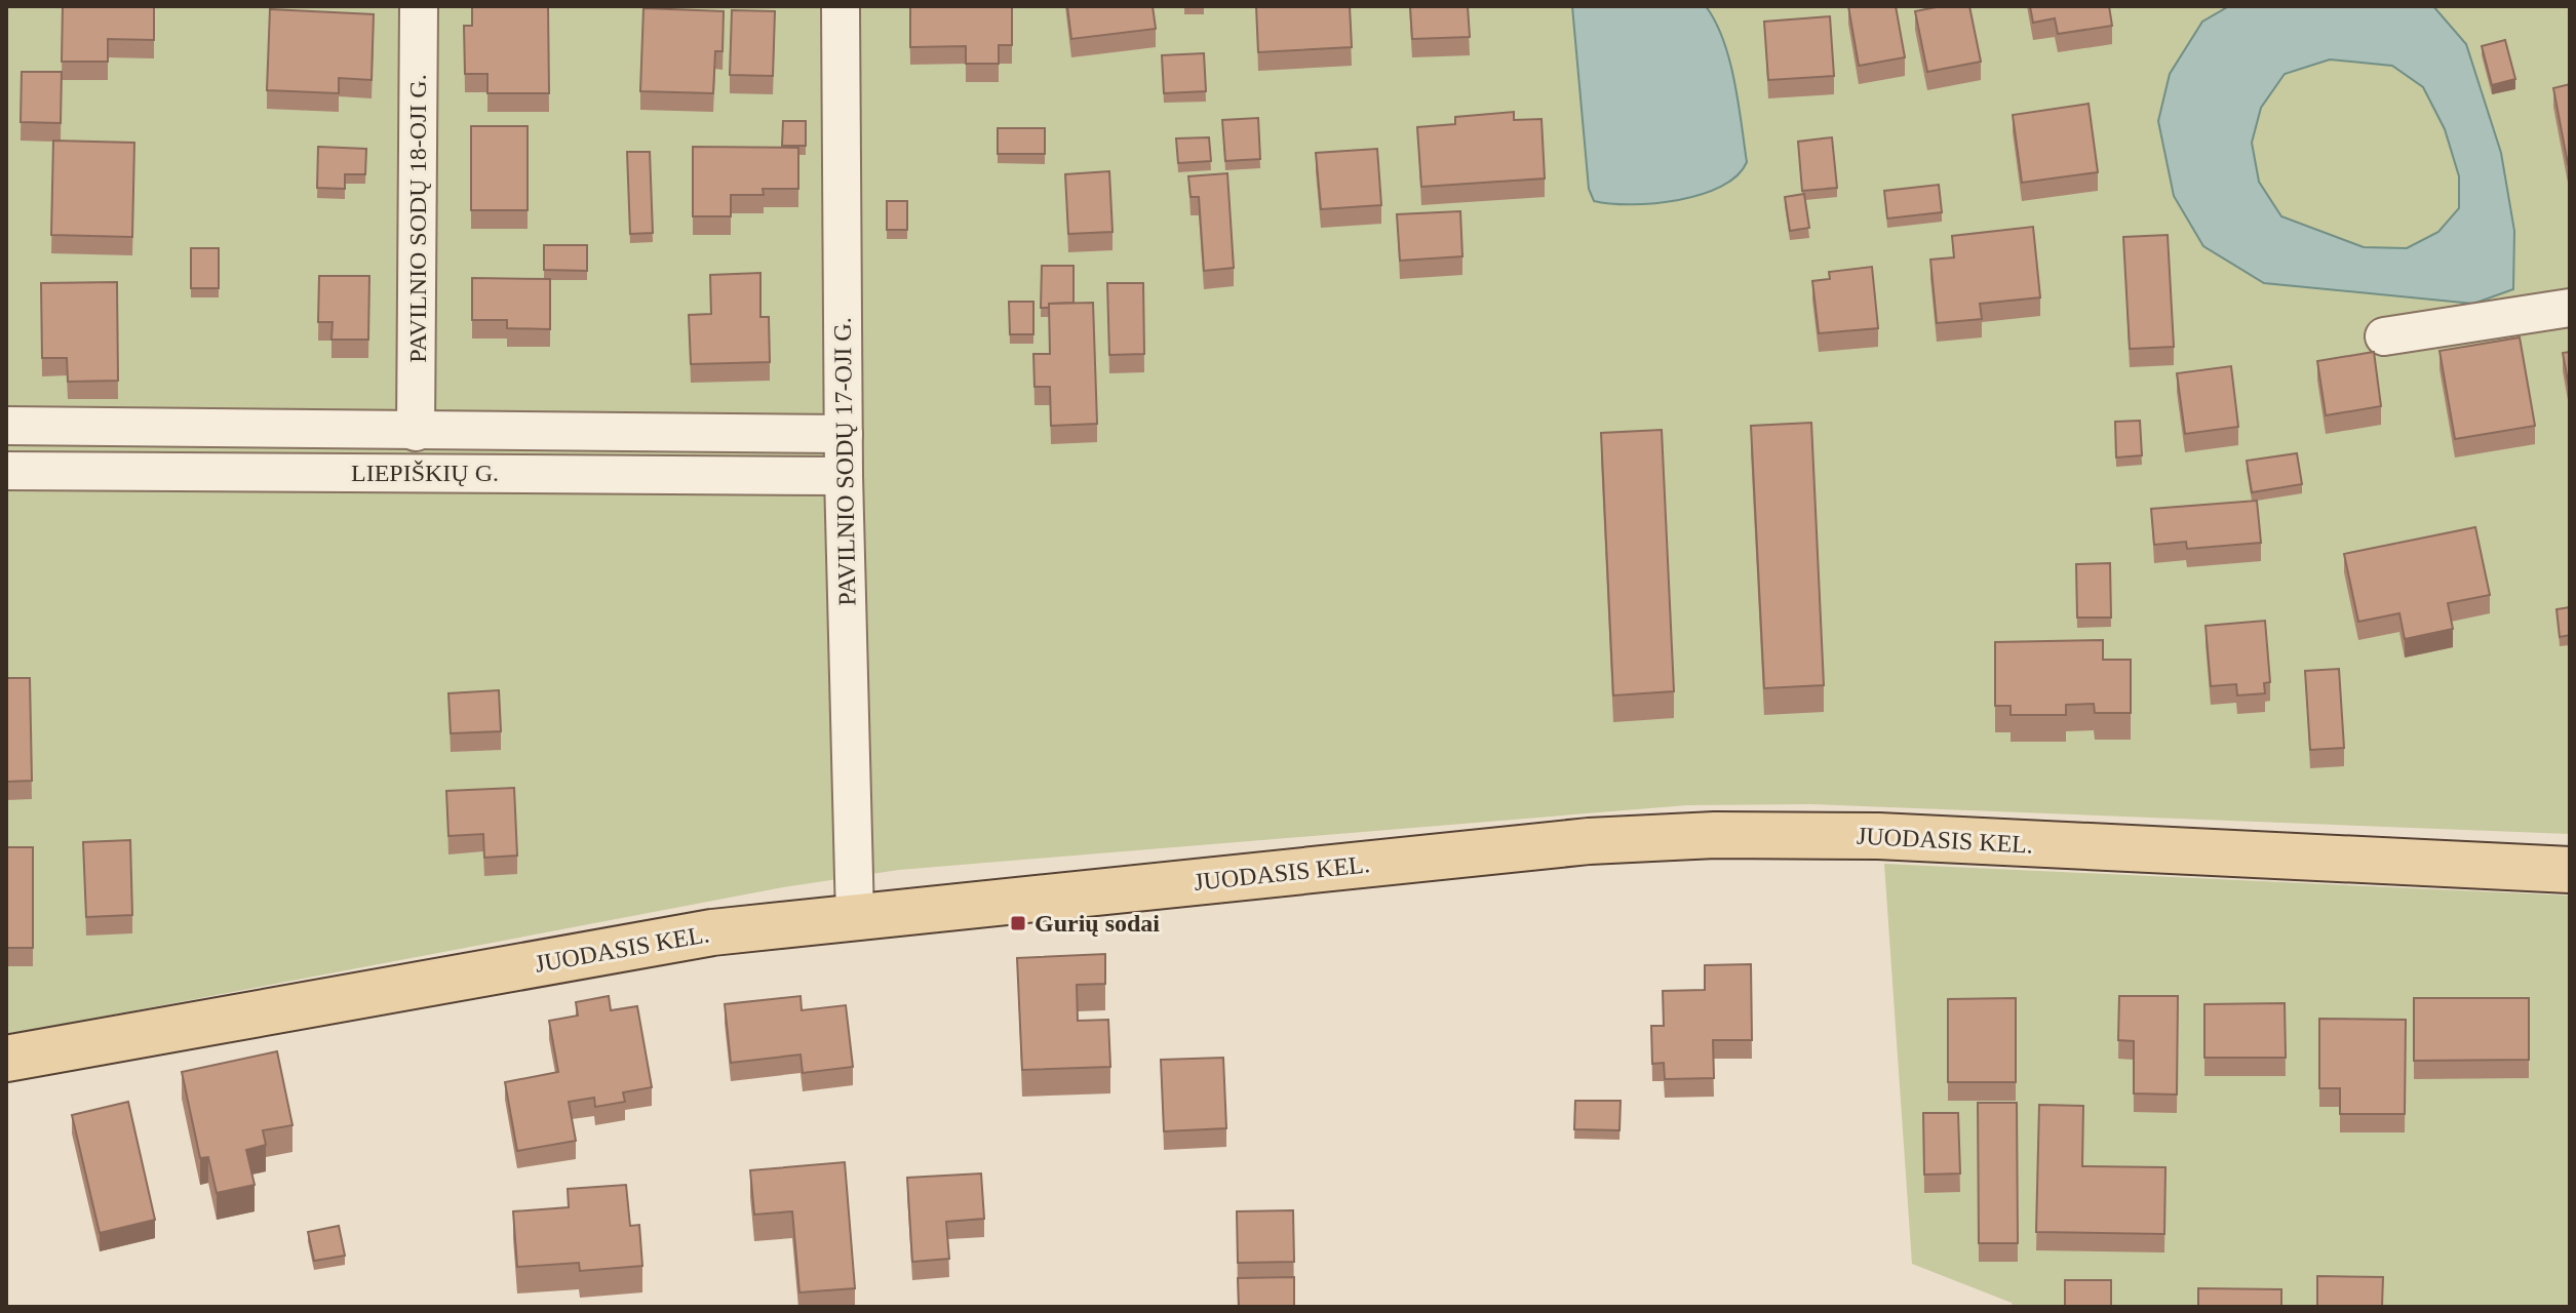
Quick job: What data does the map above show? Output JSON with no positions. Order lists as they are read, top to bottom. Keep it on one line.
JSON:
{"streets":{"main road":["JUODASIS KEL."],"street":["PAVILNIO SODŲ 18-OJI G.","PAVILNIO SODŲ 17-OJI G.","LIEPIŠKIŲ G."]},"crossings":[["PAVILNIO SODŲ 17-OJI G.","LIEPIŠKIŲ G."],["PAVILNIO SODŲ 17-OJI G.","JUODASIS KEL."]],"places":{"transit":["Gurių sodai"]}}
